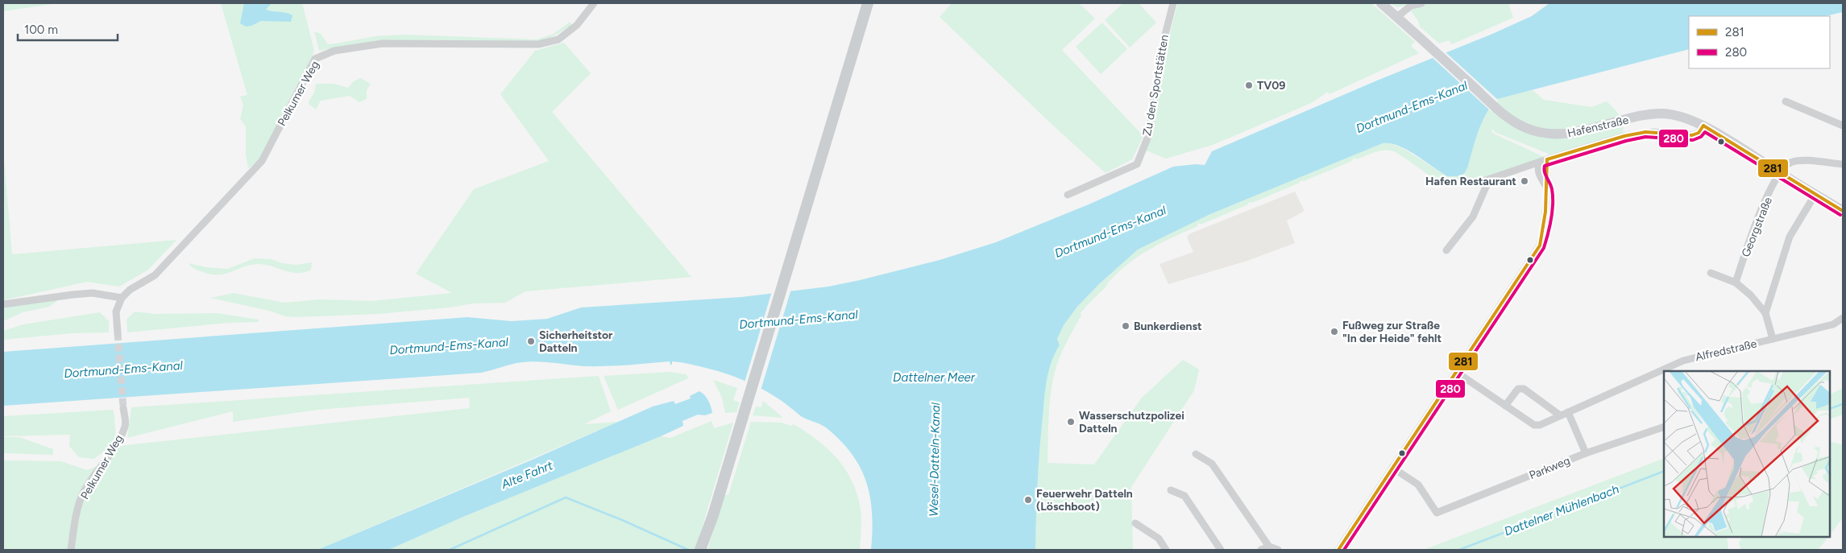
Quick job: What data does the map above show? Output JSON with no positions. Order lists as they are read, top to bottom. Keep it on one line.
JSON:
{"streets":{"street":["Zu den Sportstätten","Pelkumer Weg","Hafenstraße","Georgstraße","Alfredstraße","Parkweg"]},"crossings":[["Hafenstraße","Georgstraße"]],"water":["Dortmund-Ems-Kanal","Dattelner Meer","Wesel-Datteln-Kanal","Alte Fahrt","Dattelner Mühlenbach"],"places":["TV09","Hafen Restaurant","Bunkerdienst","Fußweg zur Straße \"In der Heide\" fehlt","Sicherheitstor Datteln","Wasserschutzpolizei Datteln","Feuerwehr Datteln (Löschboot)"],"lines":["transit line 281","transit line 280"],"legend":["281","280"],"scale_bar":"100 m"}
